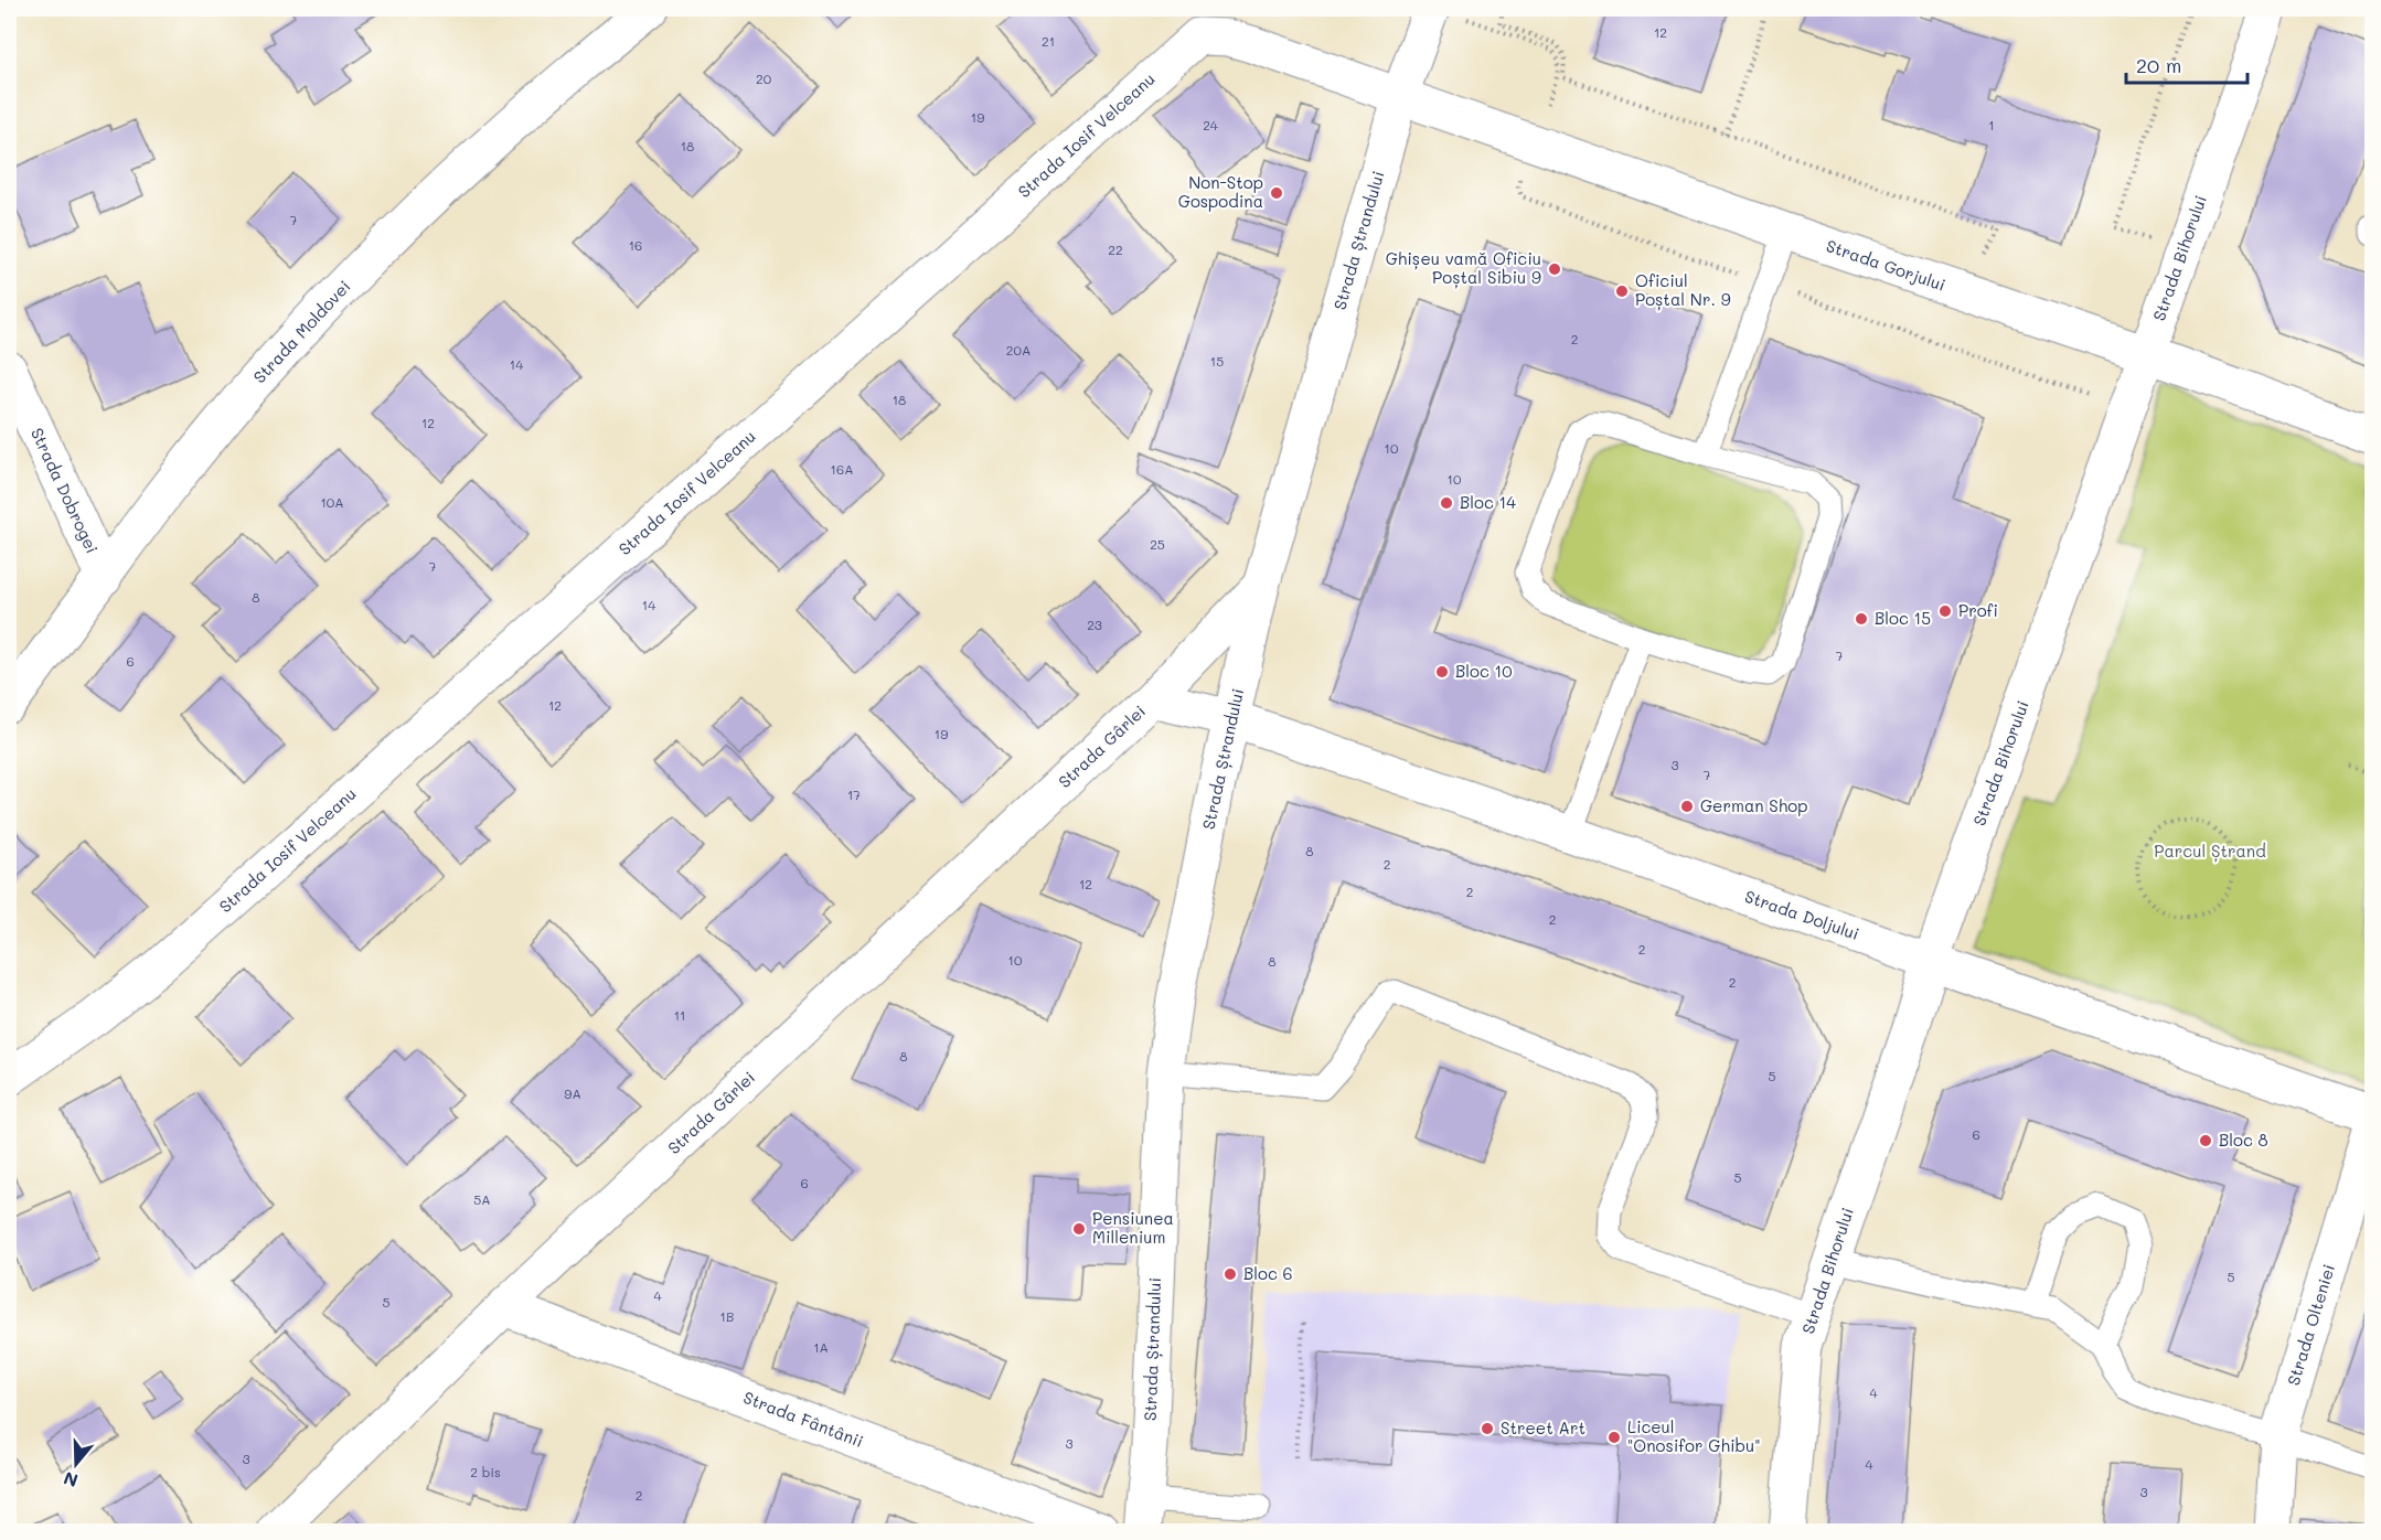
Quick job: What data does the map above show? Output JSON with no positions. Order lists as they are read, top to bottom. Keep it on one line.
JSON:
{"streets":{"street":["Strada Iosif Velceanu","Strada Ștrandului","Strada Bihorului","Strada Gorjului","Strada Moldovei","Strada Dobrogei","Strada Gârlei","Strada Doljului","Strada Olteniei","Strada Fântânii"]},"crossings":[["Strada Iosif Velceanu","Strada Ștrandului"],["Strada Iosif Velceanu","Strada Gorjului"],["Strada Ștrandului","Strada Gorjului"],["Strada Ștrandului","Strada Gârlei"],["Strada Ștrandului","Strada Doljului"],["Strada Bihorului","Strada Gorjului"],["Strada Bihorului","Strada Doljului"],["Strada Moldovei","Strada Dobrogei"],["Strada Gârlei","Strada Doljului"],["Strada Gârlei","Strada Fântânii"]],"parks":["Parcul Ștrand"],"places":["Non-Stop Gospodina","Ghișeu vamă Oficiu Poștal Sibiu 9","Oficiul Poștal Nr. 9","Bloc 14","Profi","Bloc 15","Bloc 10","German Shop","Bloc 8","Pensiunea Millenium","Bloc 6","Street Art","Liceul \"Onosifor Ghibu\""],"house_numbers":["12","21","20","19","24","1","18","7","16","22","2","20A","15","14","18","12","10","16A","10","10A","25","7","8","14","23","7","6","12","19","3","7","17","8","2","12","2","2","2","10","8","2","11","8","5","9A","6","5","6","5A","5","4","5","1B","1A","4","3","3","4","2 bis","3","2"],"scale_bar":"20 m","north":"bottom"}
